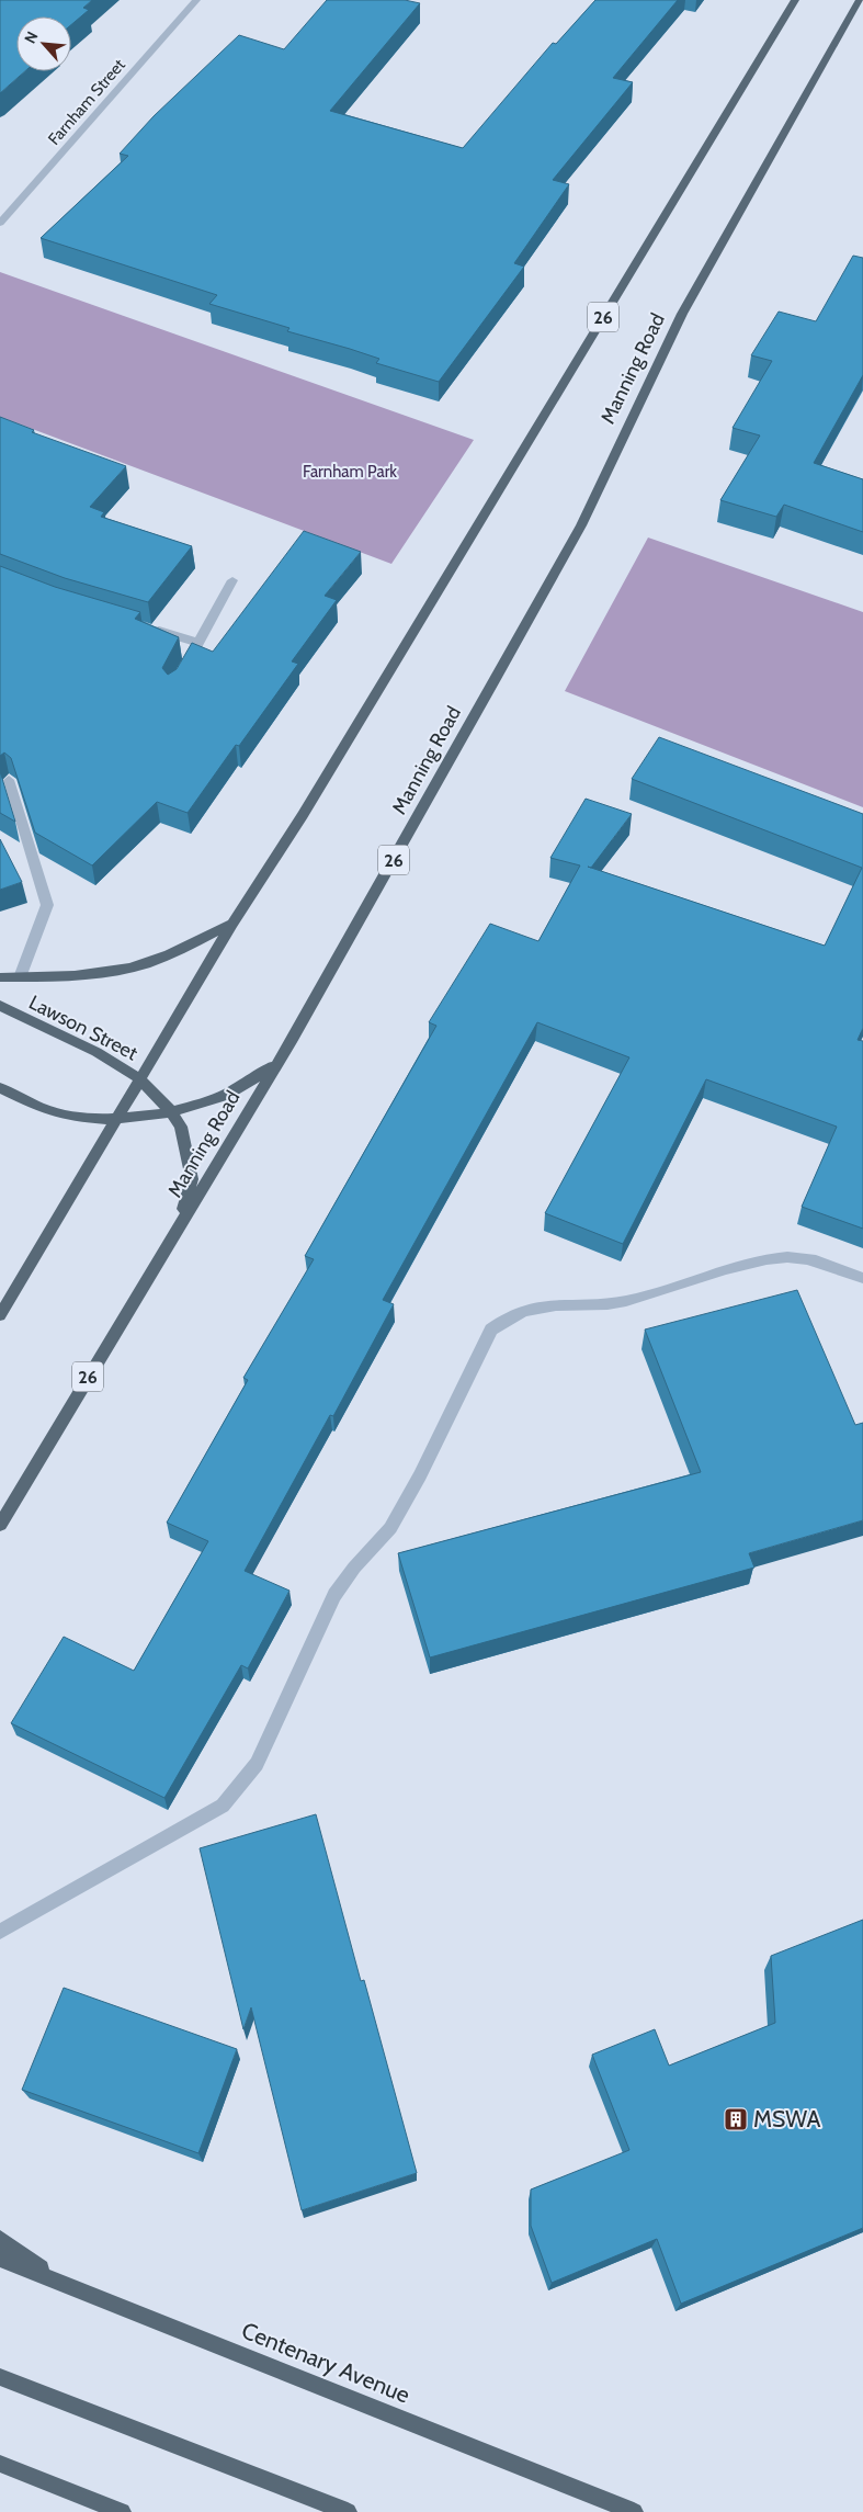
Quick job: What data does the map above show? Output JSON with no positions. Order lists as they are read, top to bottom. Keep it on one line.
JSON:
{"streets":{"main road":["26","Manning Road","Lawson Street","Centenary Avenue"],"street":["Farnham Street"]},"crossings":[["26","Lawson Street"],["Manning Road","Lawson Street"]],"parks":["Farnham Park"],"places":{"building":["MSWA"]},"north":"top left"}
